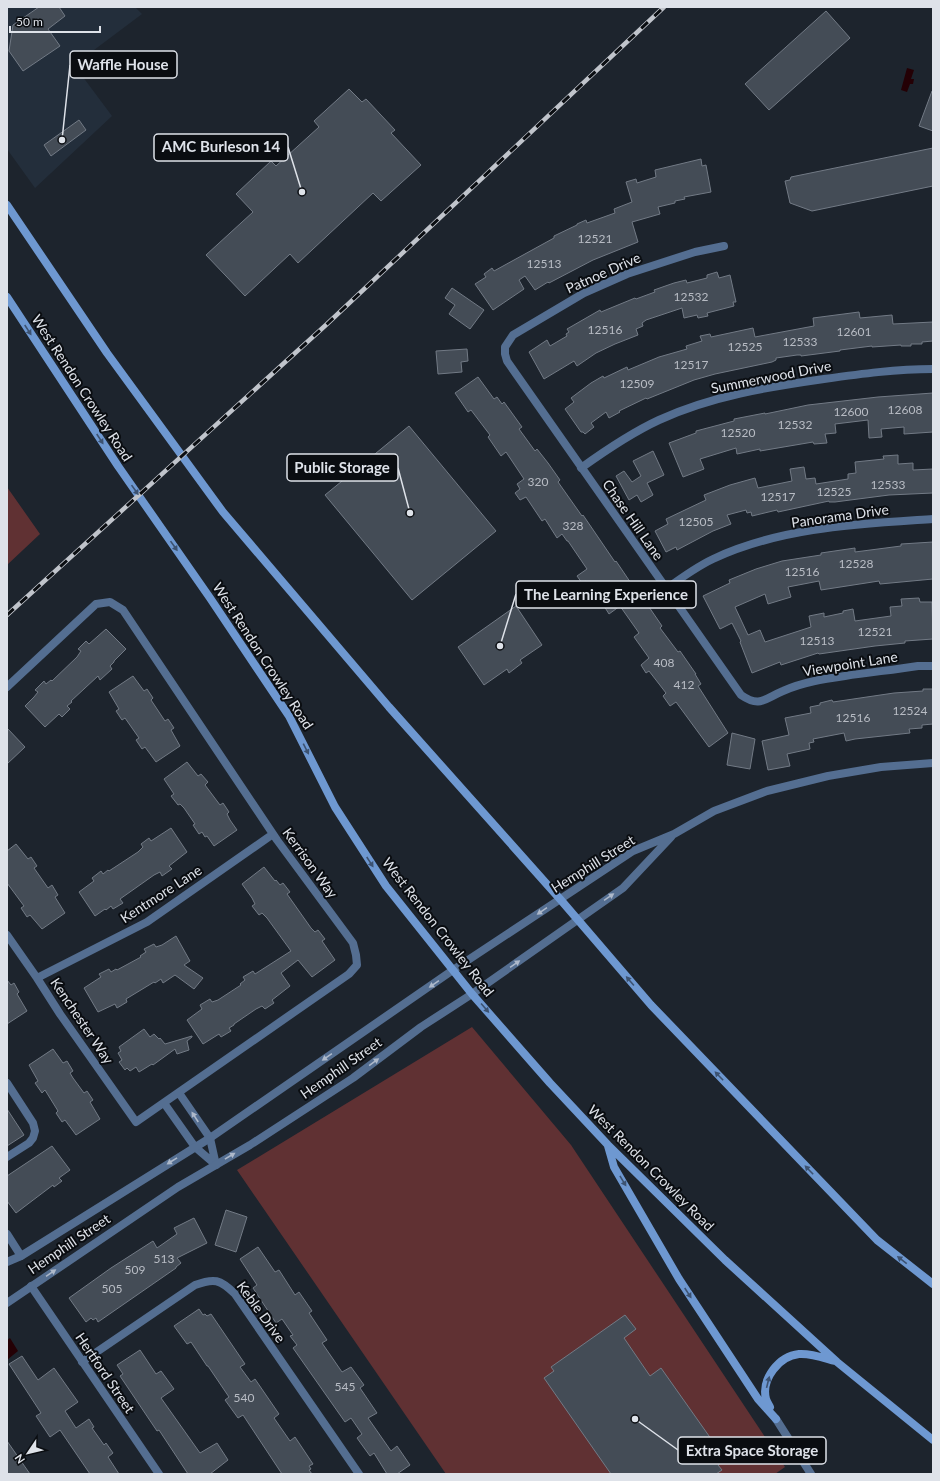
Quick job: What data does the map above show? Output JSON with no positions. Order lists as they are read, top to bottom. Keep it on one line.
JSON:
{"streets":{"main road":["West Rendon Crowley Road"],"street":["Patnoe Drive","Summerwood Drive","Panorama Drive","Chase Hill Lane","Viewpoint Lane","Kerrison Way","Hemphill Street","Kentmore Lane","Kenchester Way","Keble Drive","Hertford Street"]},"crossings":[["Patnoe Drive","Chase Hill Lane"],["Summerwood Drive","Chase Hill Lane"],["West Rendon Crowley Road","Hemphill Street"],["Panorama Drive","Chase Hill Lane"],["Chase Hill Lane","Viewpoint Lane"],["Kerrison Way","Kentmore Lane"],["Kerrison Way","Kenchester Way"],["Hemphill Street","Hertford Street"],["Kentmore Lane","Kenchester Way"],["Keble Drive","Hertford Street"]],"places":["Waffle House","AMC Burleson 14","Public Storage","The Learning Experience","Extra Space Storage"],"house_numbers":["12521","12513","12532","12516","12601","12533","12525","12517","12509","12608","12600","12532","12520","320","12533","12525","12517","12505","328","12528","12516","12521","12513","408","412","12524","12516","513","509","505","545","540"],"scale_bar":"50 m","north":"bottom left"}
